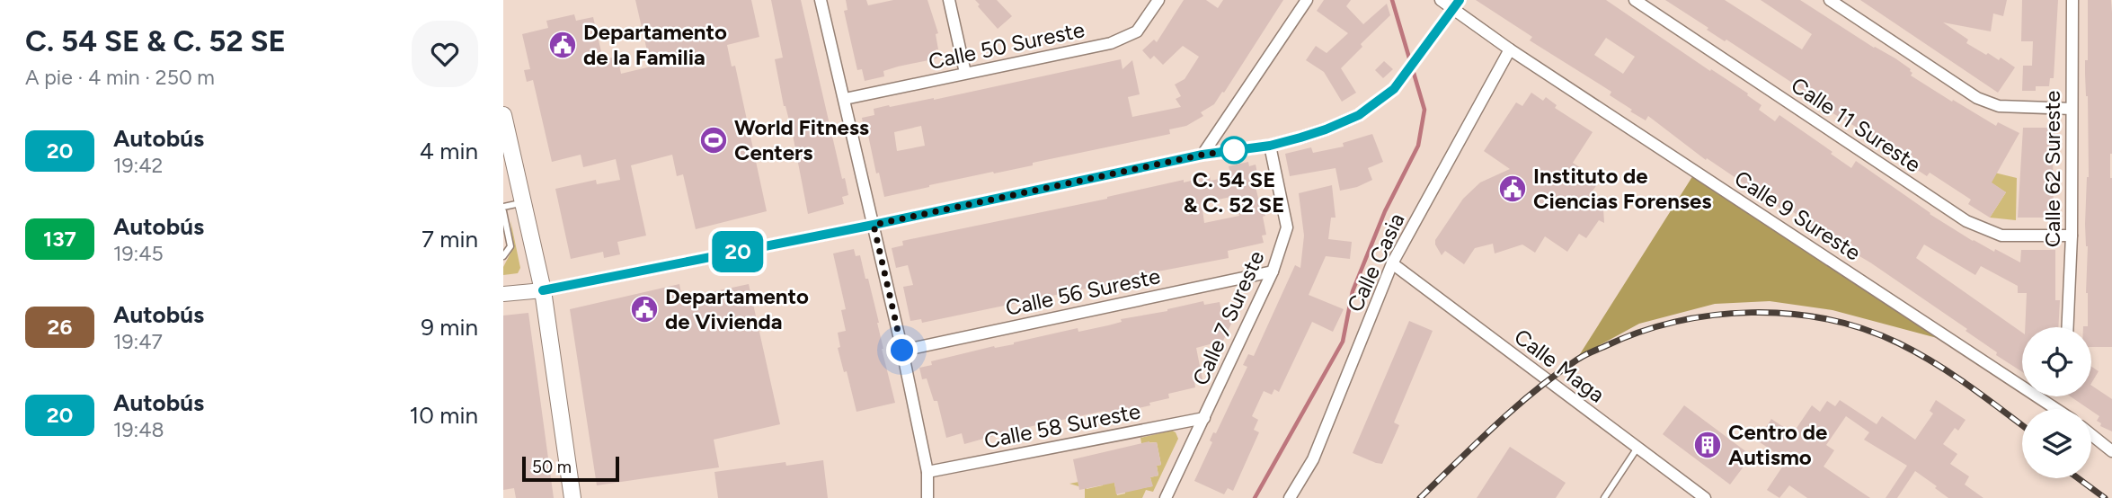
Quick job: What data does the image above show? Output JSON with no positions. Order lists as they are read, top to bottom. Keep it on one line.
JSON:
{"streets":{"street":["Calle 50 Sureste","Calle 11 Sureste","Calle 62 Sureste","Calle 9 Sureste","Calle Casia","Calle 56 Sureste","Calle 7 Sureste","Calle Maga","Calle 58 Sureste"]},"crossings":[["Calle 11 Sureste","Calle 62 Sureste"],["Calle 9 Sureste","Calle Casia"],["Calle Casia","Calle Maga"],["Calle 56 Sureste","Calle 7 Sureste"],["Calle 7 Sureste","Calle 58 Sureste"]],"places":{"public building":["Departamento de la Familia","Instituto de Ciencias Forenses","Departamento de Vivienda"],"sports":["World Fitness Centers"],"other":["C. 54 SE & C. 52 SE"],"building":["Centro de Autismo"]},"lines":["bus line 20"],"scale_bar":"50 m","page":{"heading":["C. 54 SE & C. 52 SE","A pie · 4 min · 250 m"],"on_map":"20","list":[{"mark":"20","name":"Autobús","note":"19:42","value":"4 min"},{"mark":"137","name":"Autobús","note":"19:45","value":"7 min"},{"mark":"26","name":"Autobús","note":"19:47","value":"9 min"},{"mark":"20","name":"Autobús","note":"19:48","value":"10 min"}],"scale":"50 m"}}
